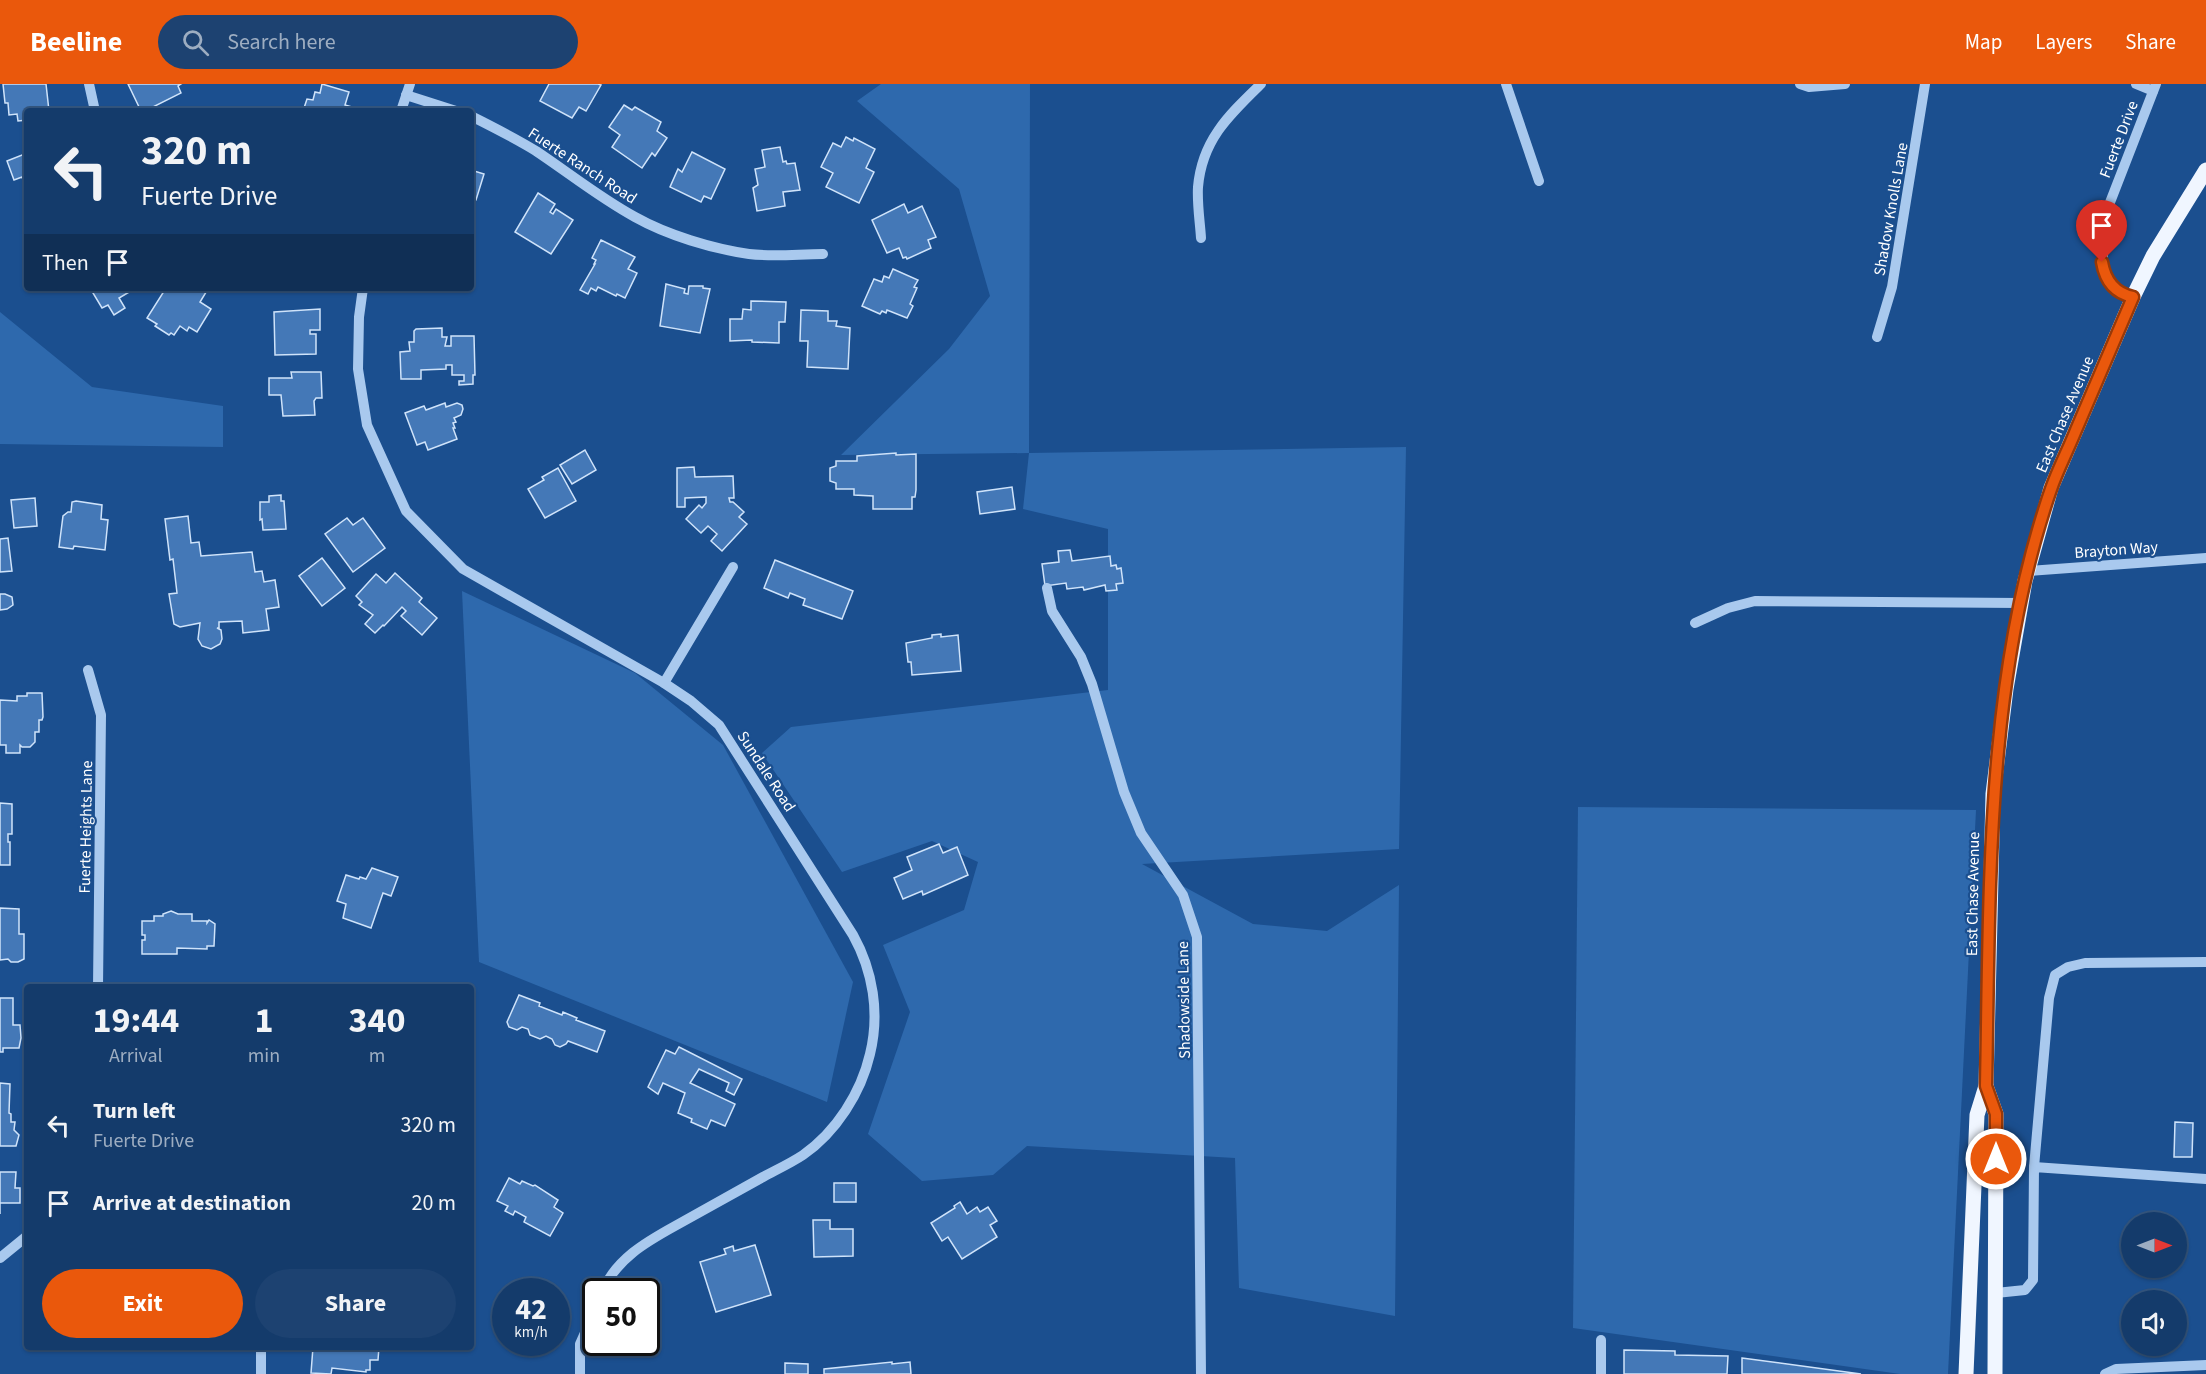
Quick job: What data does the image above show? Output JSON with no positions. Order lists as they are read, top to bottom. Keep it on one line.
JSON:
{"streets":{"main road":["East Chase Avenue"],"street":["Fuerte Drive","Fuerte Ranch Road","Shadow Knolls Lane","Brayton Way","Sundale Road","Fuerte Heights Lane","Shadowside Lane"]},"crossings":[["Fuerte Drive","East Chase Avenue"],["East Chase Avenue","Brayton Way"]],"north":"right","page":{"header":"Beeline","search":"Search here","nav":["Map","Layers","Share"],"turn":["320 m","Fuerte Drive"],"then":"Then","eta":["19:44","Arrival","1","min","340","m"],"list":[{"name":"Turn left","note":"Fuerte Drive","value":"320 m"},{"name":"Arrive at destination","value":"20 m"}],"buttons":["Exit","Share"],"speed":"42 km/h","limit":"50"}}
